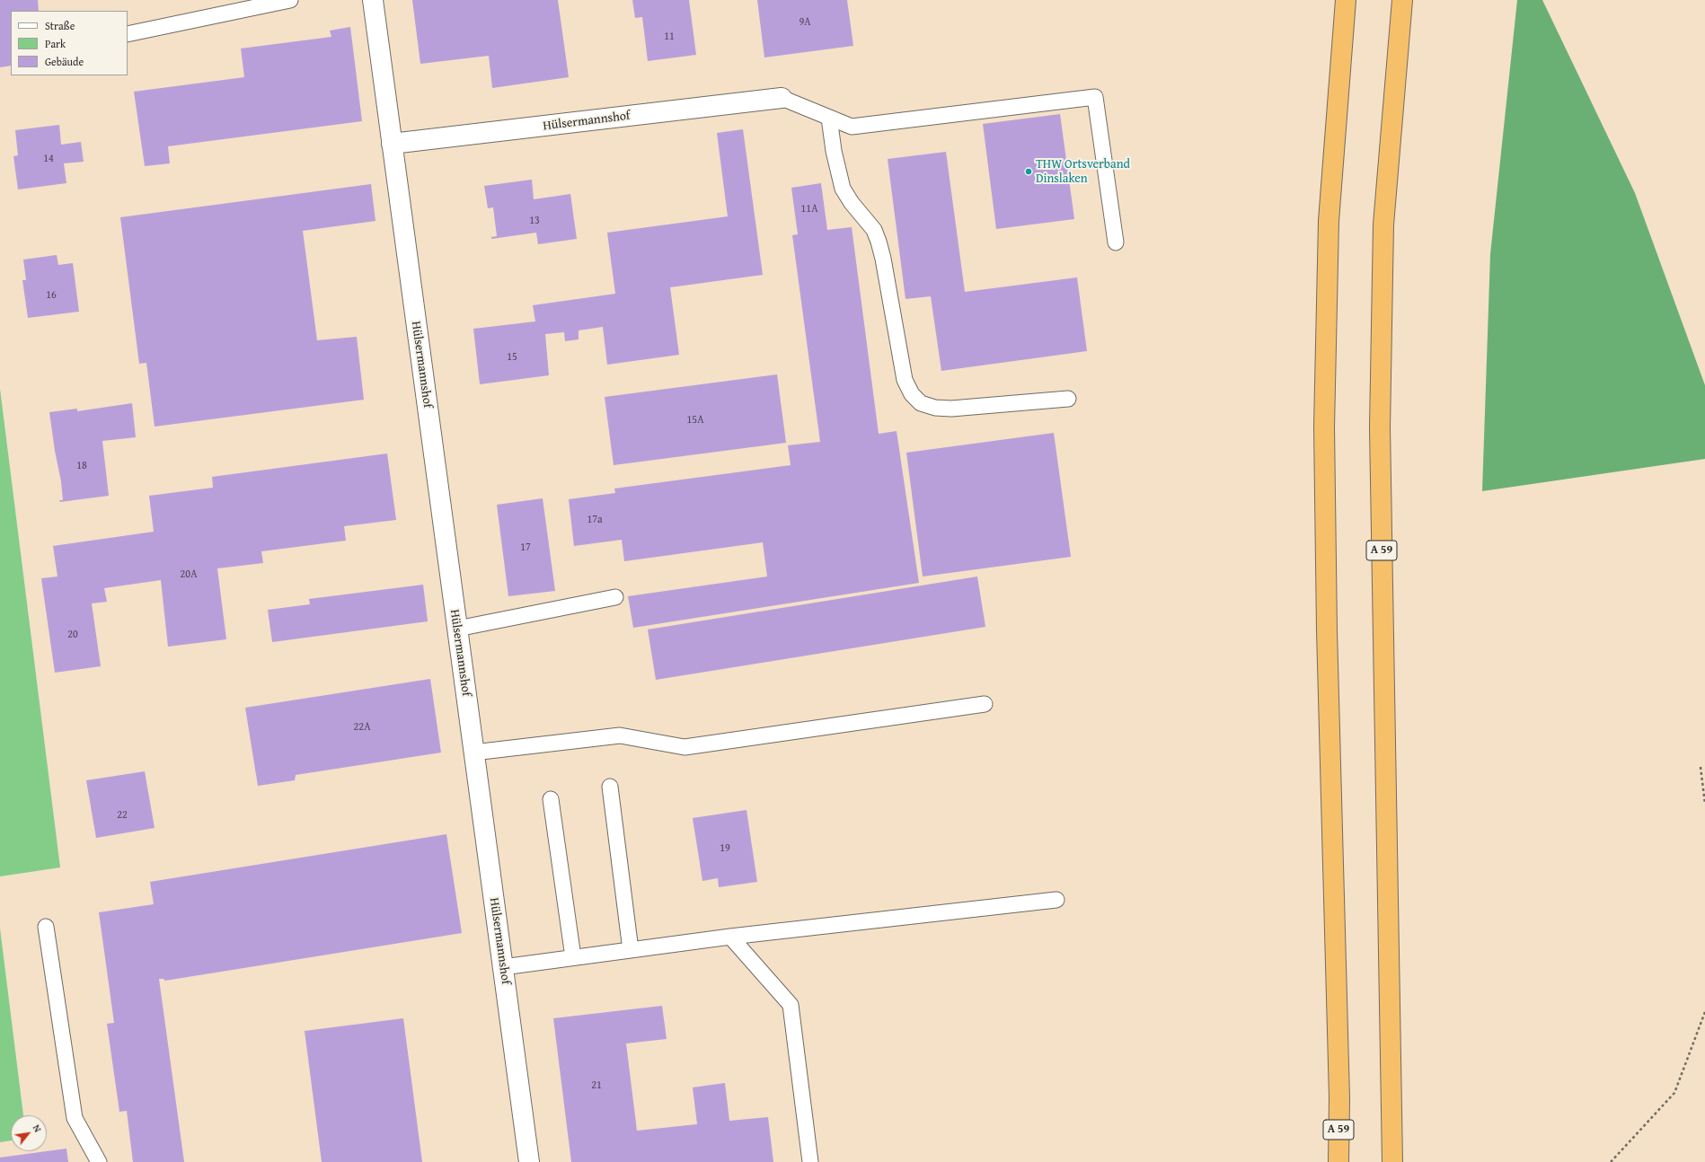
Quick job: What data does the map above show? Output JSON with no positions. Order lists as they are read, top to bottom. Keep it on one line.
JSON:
{"streets":{"highway":["A 59"],"street":["Hülsermannshof"]},"places":["THW Ortsverband Dinslaken"],"house_numbers":["9A","11","14","11A","13","16","15","15A","18","17a","17","20A","20","22A","22","19","21"],"legend":["Straße","Park","Gebäude"],"north":"top right"}
